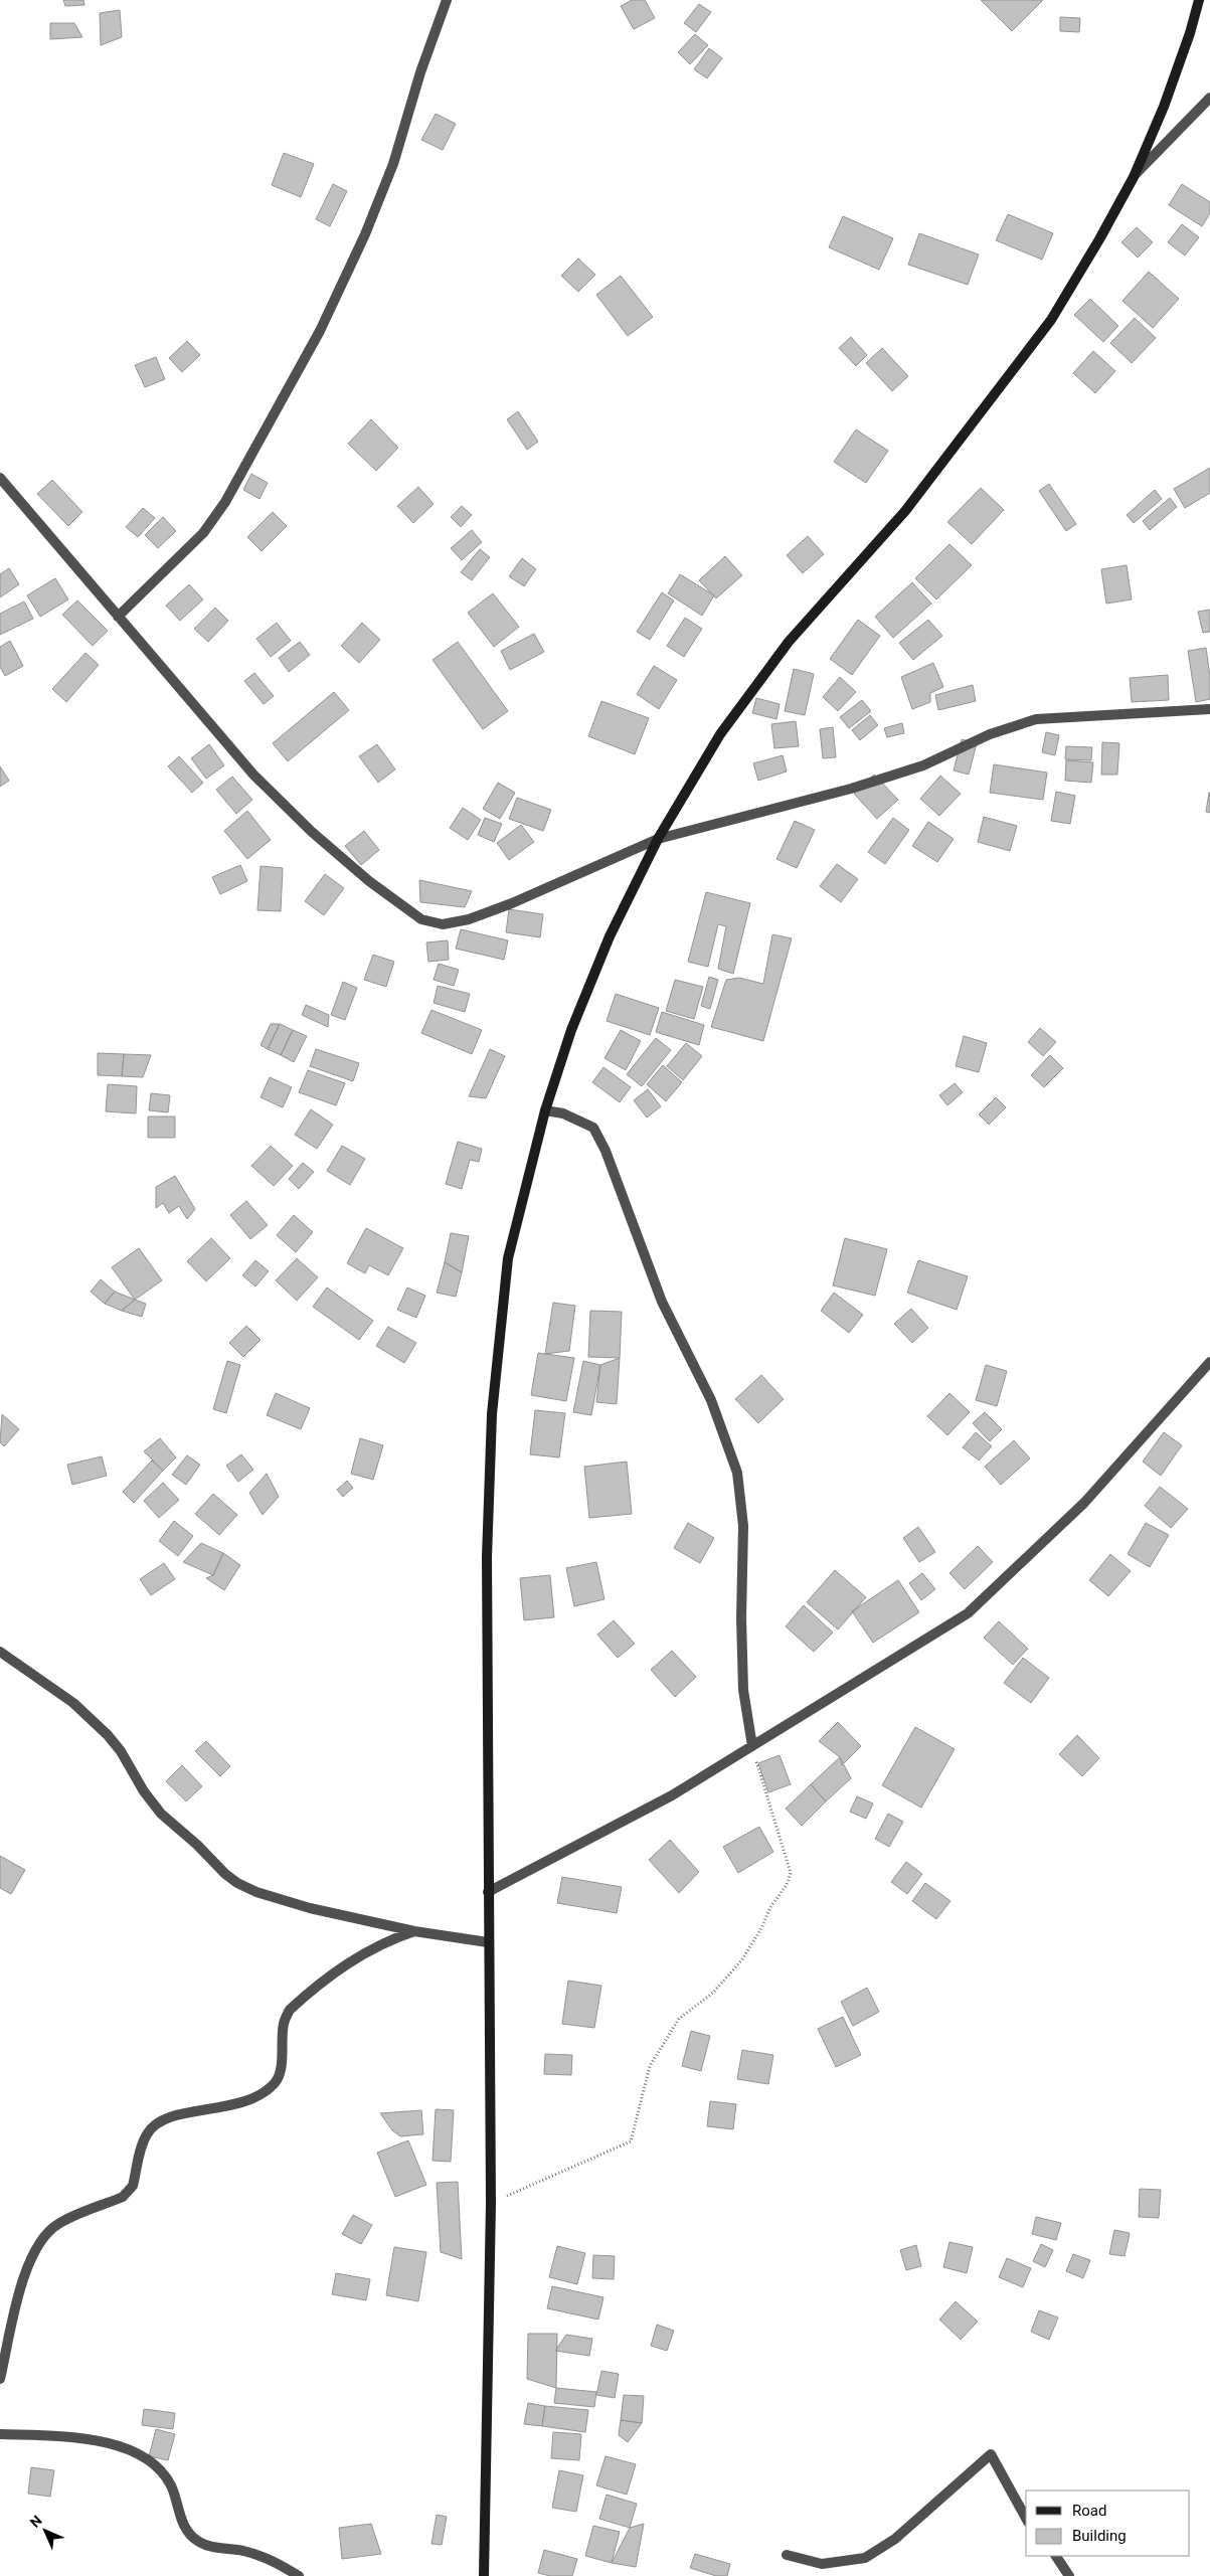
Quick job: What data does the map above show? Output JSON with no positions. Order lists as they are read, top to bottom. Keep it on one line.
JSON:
{"legend":["Road","Building"],"north":"top left"}
